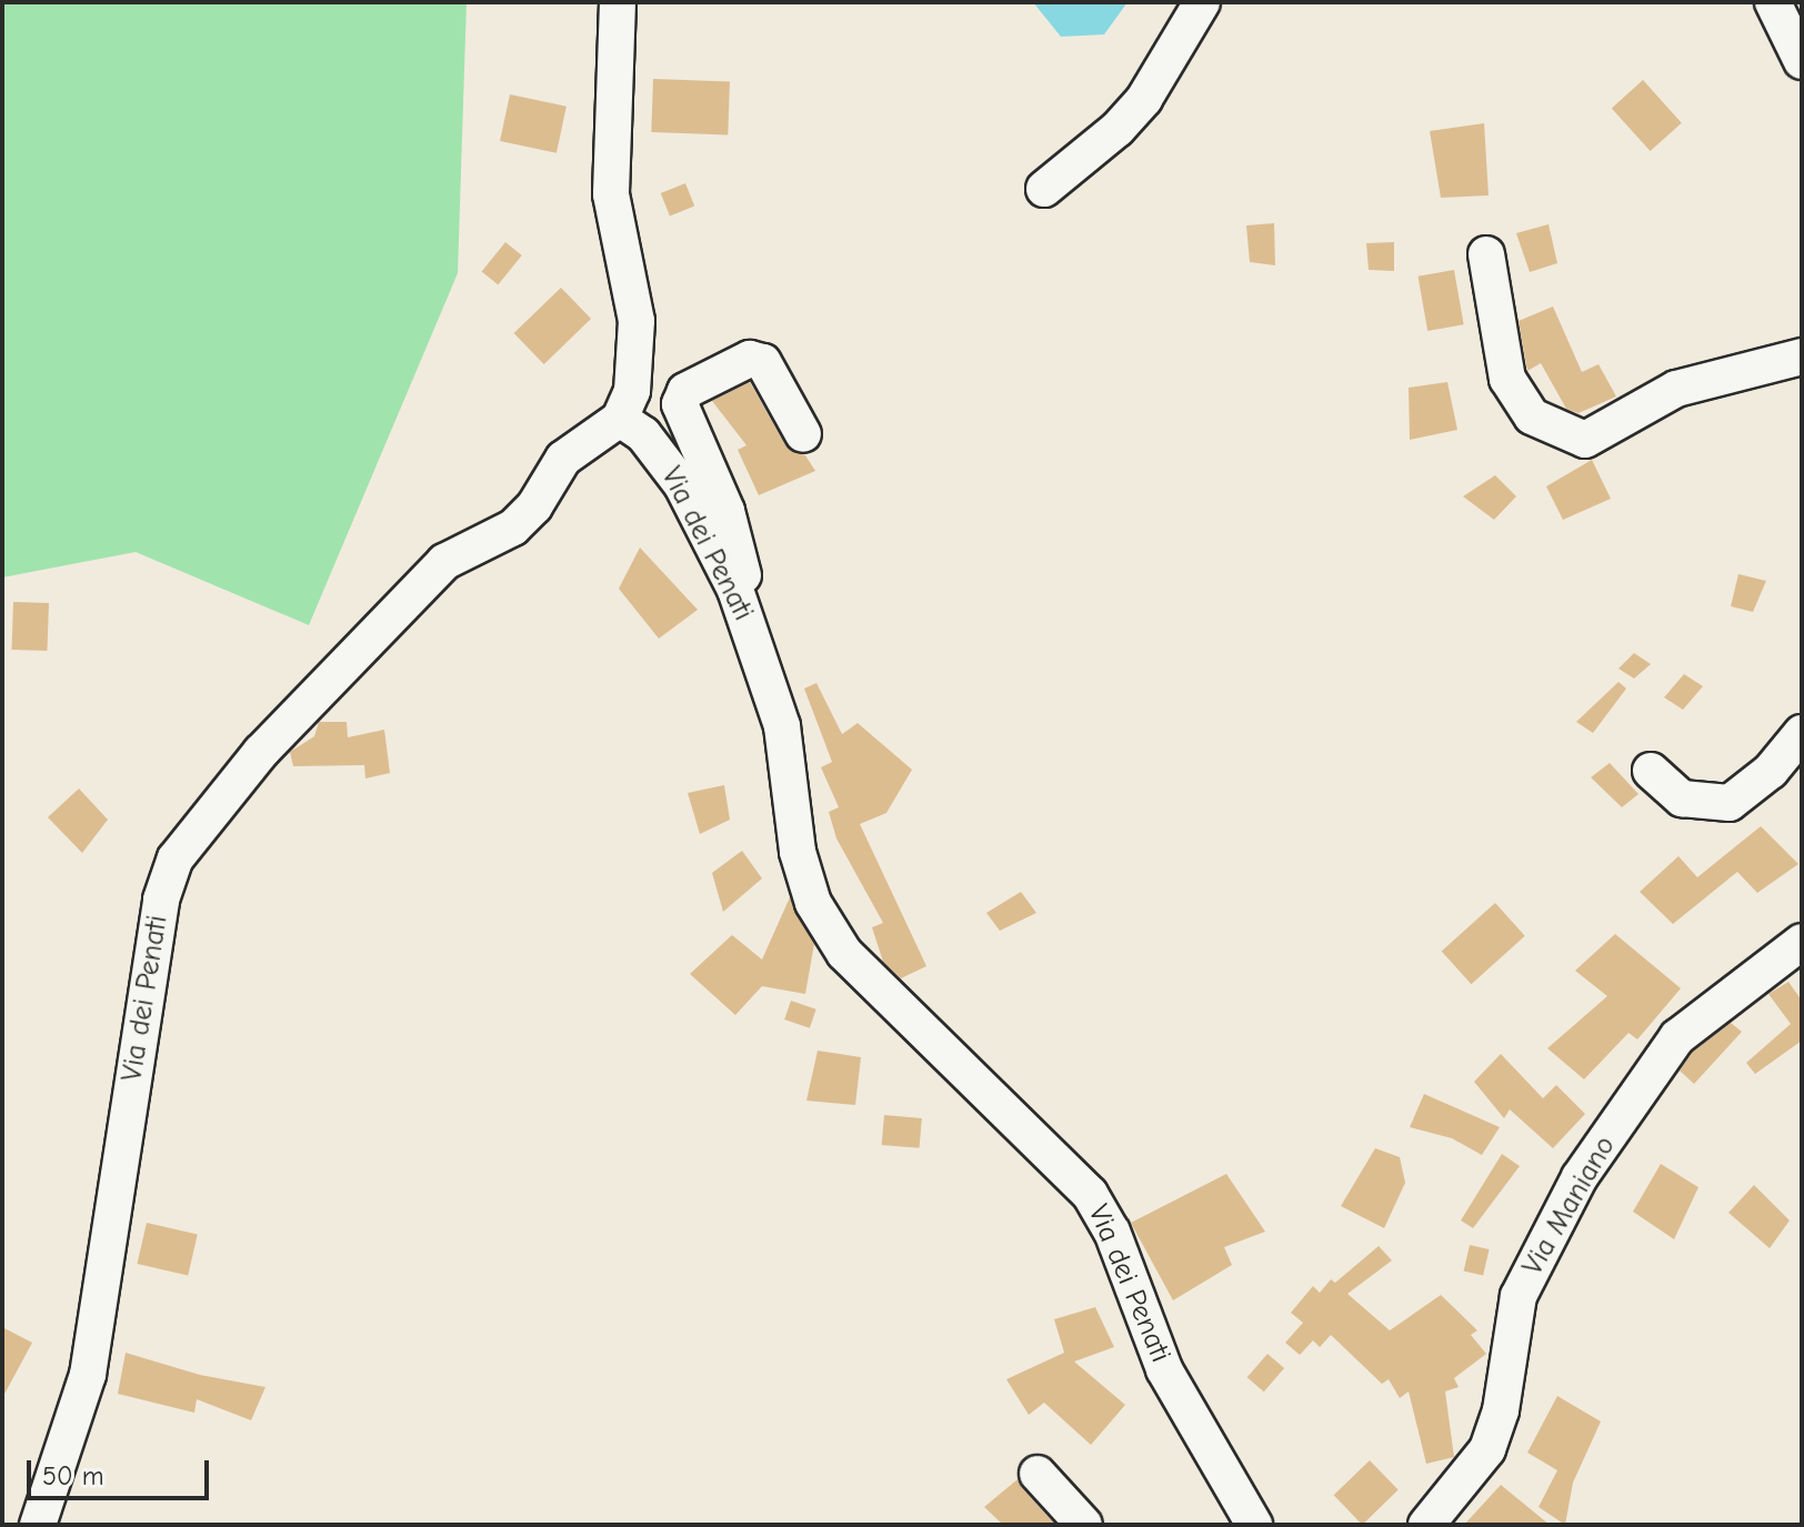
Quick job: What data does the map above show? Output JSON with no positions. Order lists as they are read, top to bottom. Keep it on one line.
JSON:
{"streets":{"street":["Via dei Penati","Via Maniano"]},"scale_bar":"50 m"}
